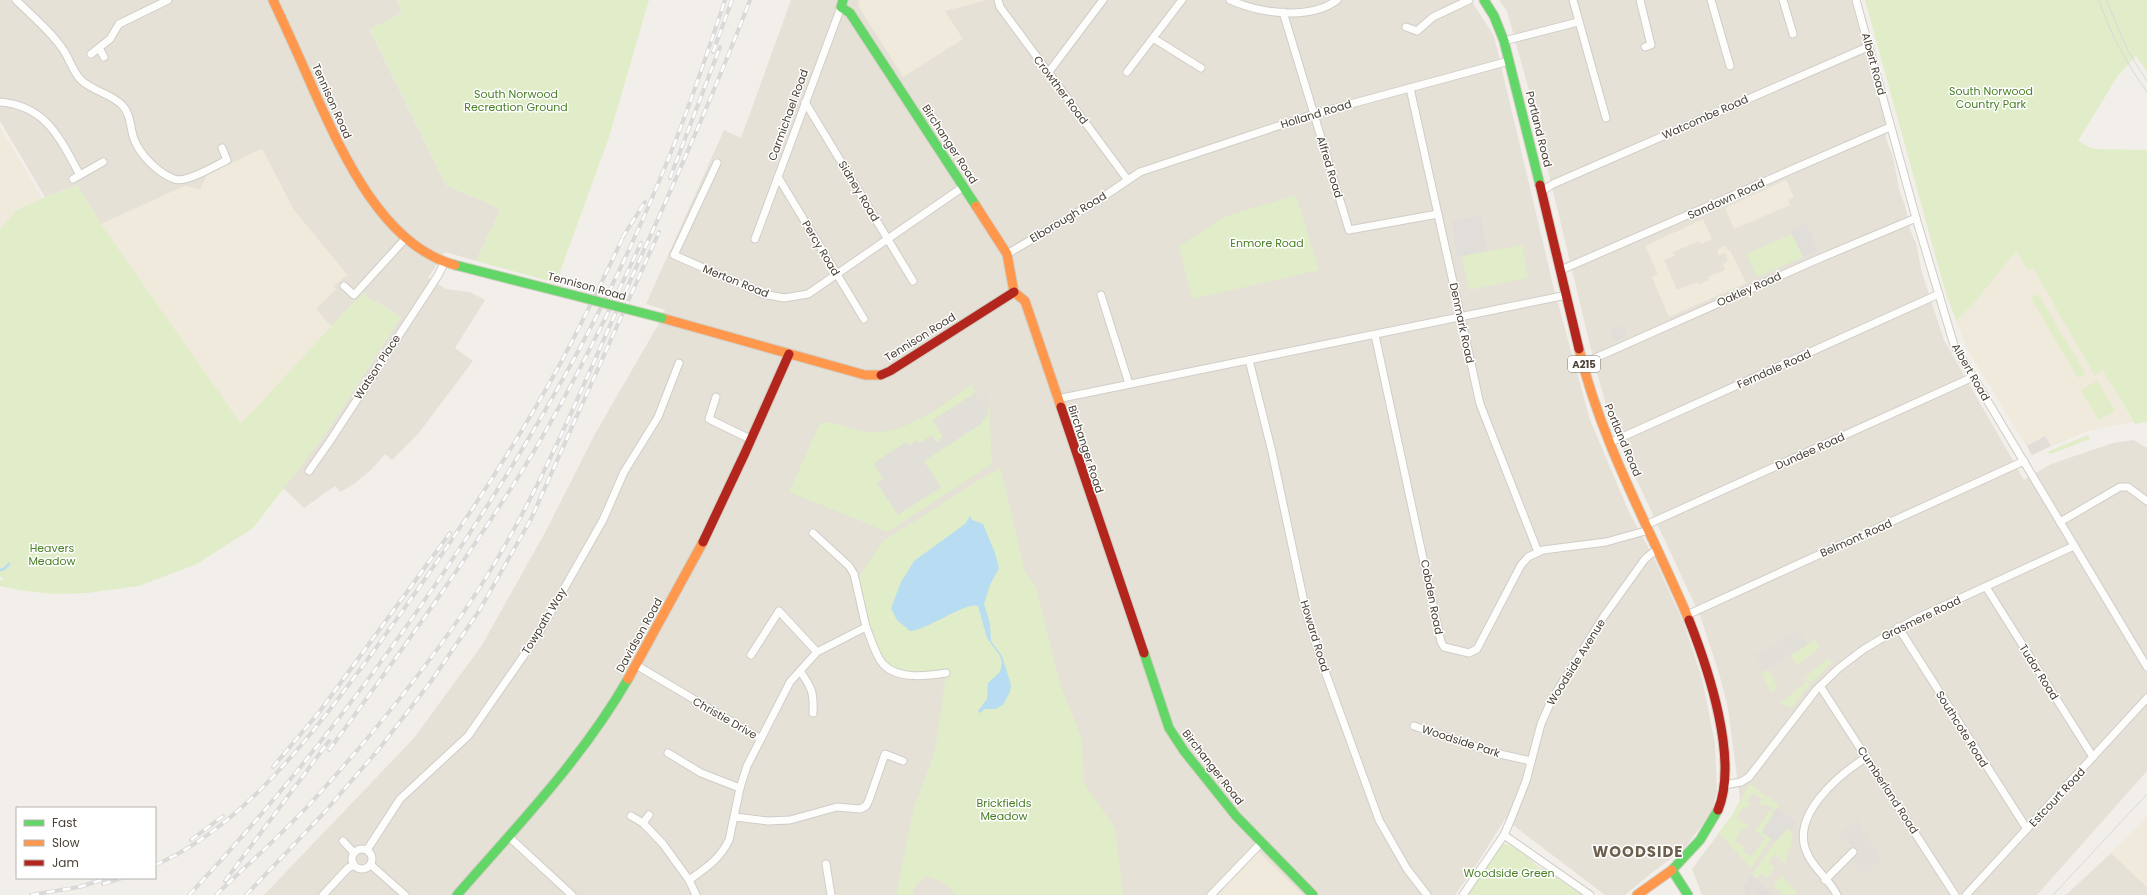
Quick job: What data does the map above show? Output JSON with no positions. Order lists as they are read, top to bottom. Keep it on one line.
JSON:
{"streets":{"street":["Albert Road","Crowther Road","Tennison Road","Holland Road","Carmichael Road","Watcombe Road","Portland Road","Birchanger Road","Alfred Road","Sidney Road","Sandown Road","Elborough Road","Percy Road","Merton Road","Oakley Road","Denmark Road","A215","Watson Place","Ferndale Road","Dundee Road","Belmont Road","Cobden Road","Grasmere Road","Towpath Way","Davidson Road","Howard Road","Woodside Avenue","Tudor Road","Christie Drive","Southcote Road","Woodside Park","Cumberland Road","Estcourt Road"]},"crossings":[["Albert Road","Watcombe Road"],["Albert Road","Sandown Road"],["Albert Road","Oakley Road"],["Albert Road","Ferndale Road"],["Albert Road","Dundee Road"],["Albert Road","Belmont Road"],["Albert Road","Grasmere Road"],["Crowther Road","Holland Road"],["Crowther Road","Elborough Road"],["Tennison Road","Birchanger Road"],["Tennison Road","Watson Place"],["Tennison Road","Davidson Road"],["Holland Road","Portland Road"],["Holland Road","Alfred Road"],["Holland Road","Elborough Road"],["Holland Road","Denmark Road"],["Carmichael Road","Birchanger Road"],["Carmichael Road","Sidney Road"],["Carmichael Road","Percy Road"],["Watcombe Road","Portland Road"],["Portland Road","Sandown Road"],["Portland Road","Oakley Road"],["Portland Road","Ferndale Road"],["Portland Road","Dundee Road"],["Portland Road","Belmont Road"],["Portland Road","Cobden Road"],["Portland Road","Grasmere Road"],["Portland Road","Woodside Avenue"],["Birchanger Road","Elborough Road"],["Birchanger Road","Merton Road"],["Alfred Road","Denmark Road"],["Sidney Road","Merton Road"],["Percy Road","Merton Road"],["Denmark Road","Cobden Road"],["Dundee Road","Cobden Road"],["Grasmere Road","Tudor Road"],["Grasmere Road","Southcote Road"],["Grasmere Road","Cumberland Road"],["Davidson Road","Christie Drive"],["Woodside Avenue","Woodside Park"],["Tudor Road","Estcourt Road"],["Southcote Road","Estcourt Road"]],"districts":["WOODSIDE"],"parks":["South Norwood Country Park","South Norwood Recreation Ground","Enmore Road","Heavers Meadow","Brickfields Meadow","Woodside Green"],"legend":["Fast","Slow","Jam"]}
